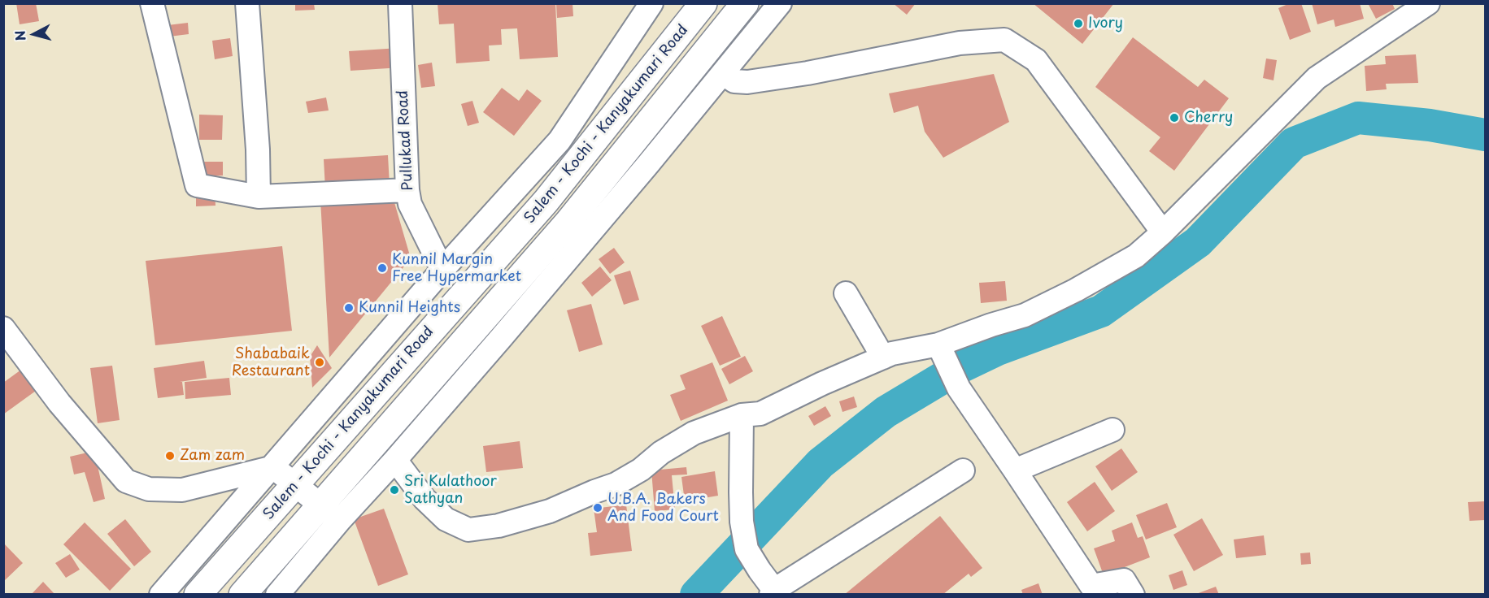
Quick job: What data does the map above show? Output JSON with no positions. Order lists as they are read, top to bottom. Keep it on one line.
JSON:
{"streets":{"highway":["Salem - Kochi - Kanyakumari Road"],"street":["Pullukad Road"]},"places":["Ivory","Cherry","Kunnil Margin Free Hypermarket","Kunnil Heights","Shababaik Restaurant","Zam zam","Sri Kulathoor Sathyan","U.B.A. Bakers And Food Court"],"north":"left"}
